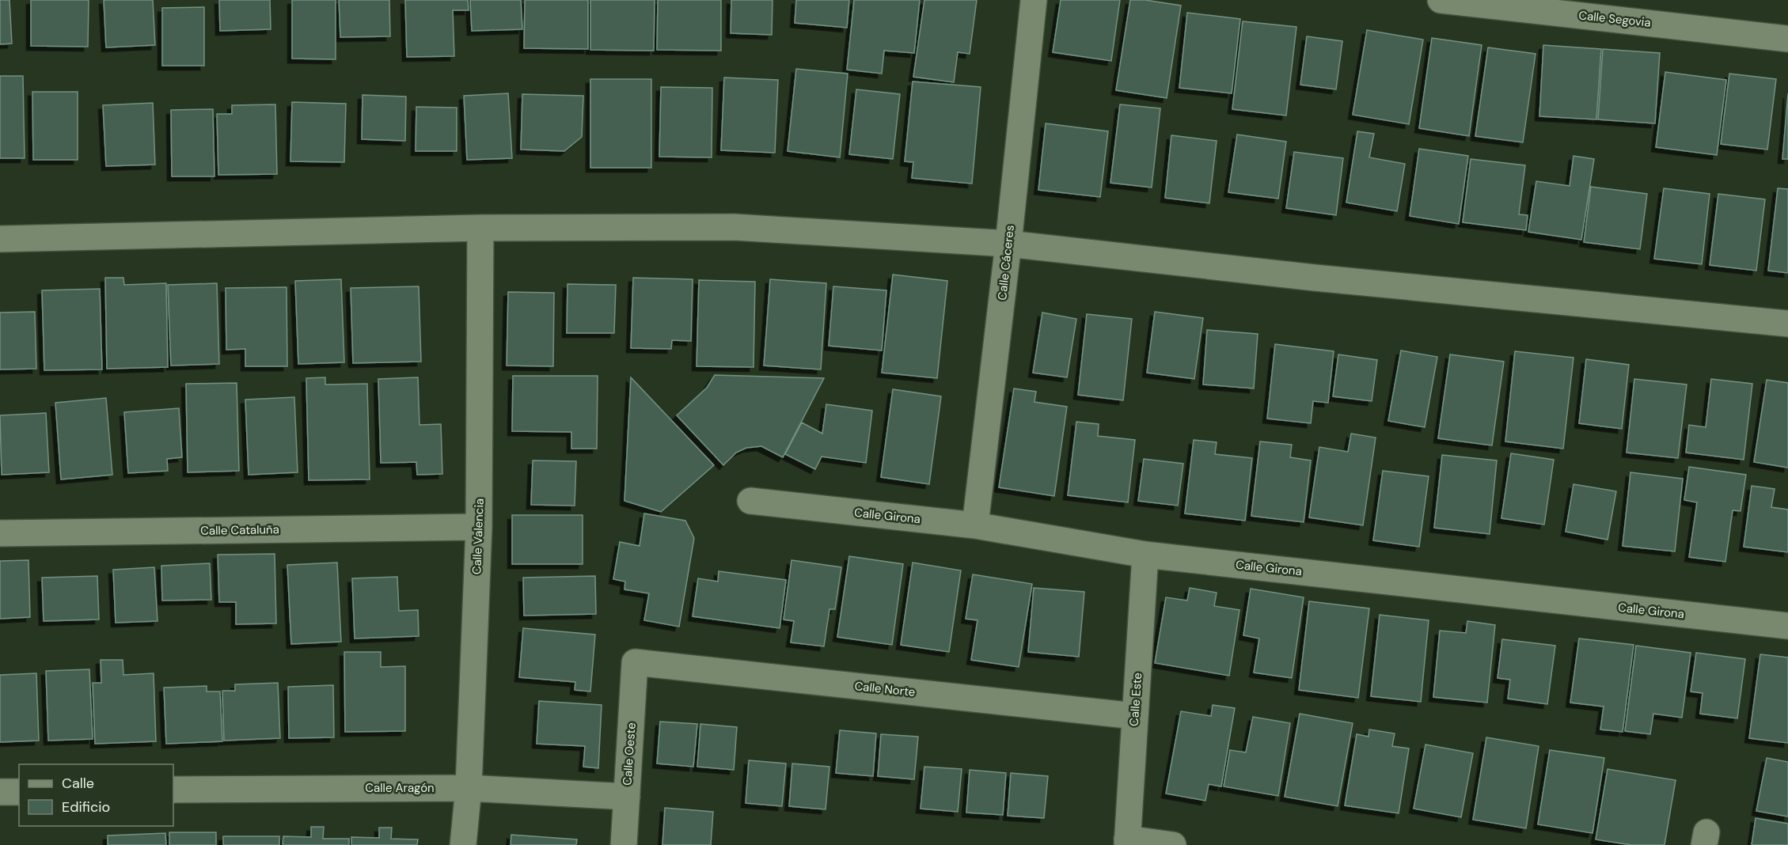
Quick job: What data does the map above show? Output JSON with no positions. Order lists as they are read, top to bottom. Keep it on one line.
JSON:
{"streets":{"street":["Calle Segovia","Calle Cáceres","Calle Girona","Calle Cataluña","Calle Valencia","Calle Norte","Calle Este","Calle Oeste","Calle Aragón"]},"crossings":[["Calle Cáceres","Calle Girona"],["Calle Girona","Calle Este"],["Calle Cataluña","Calle Valencia"],["Calle Valencia","Calle Aragón"],["Calle Norte","Calle Este"],["Calle Norte","Calle Oeste"],["Calle Oeste","Calle Aragón"]],"legend":["Calle","Edificio"]}
